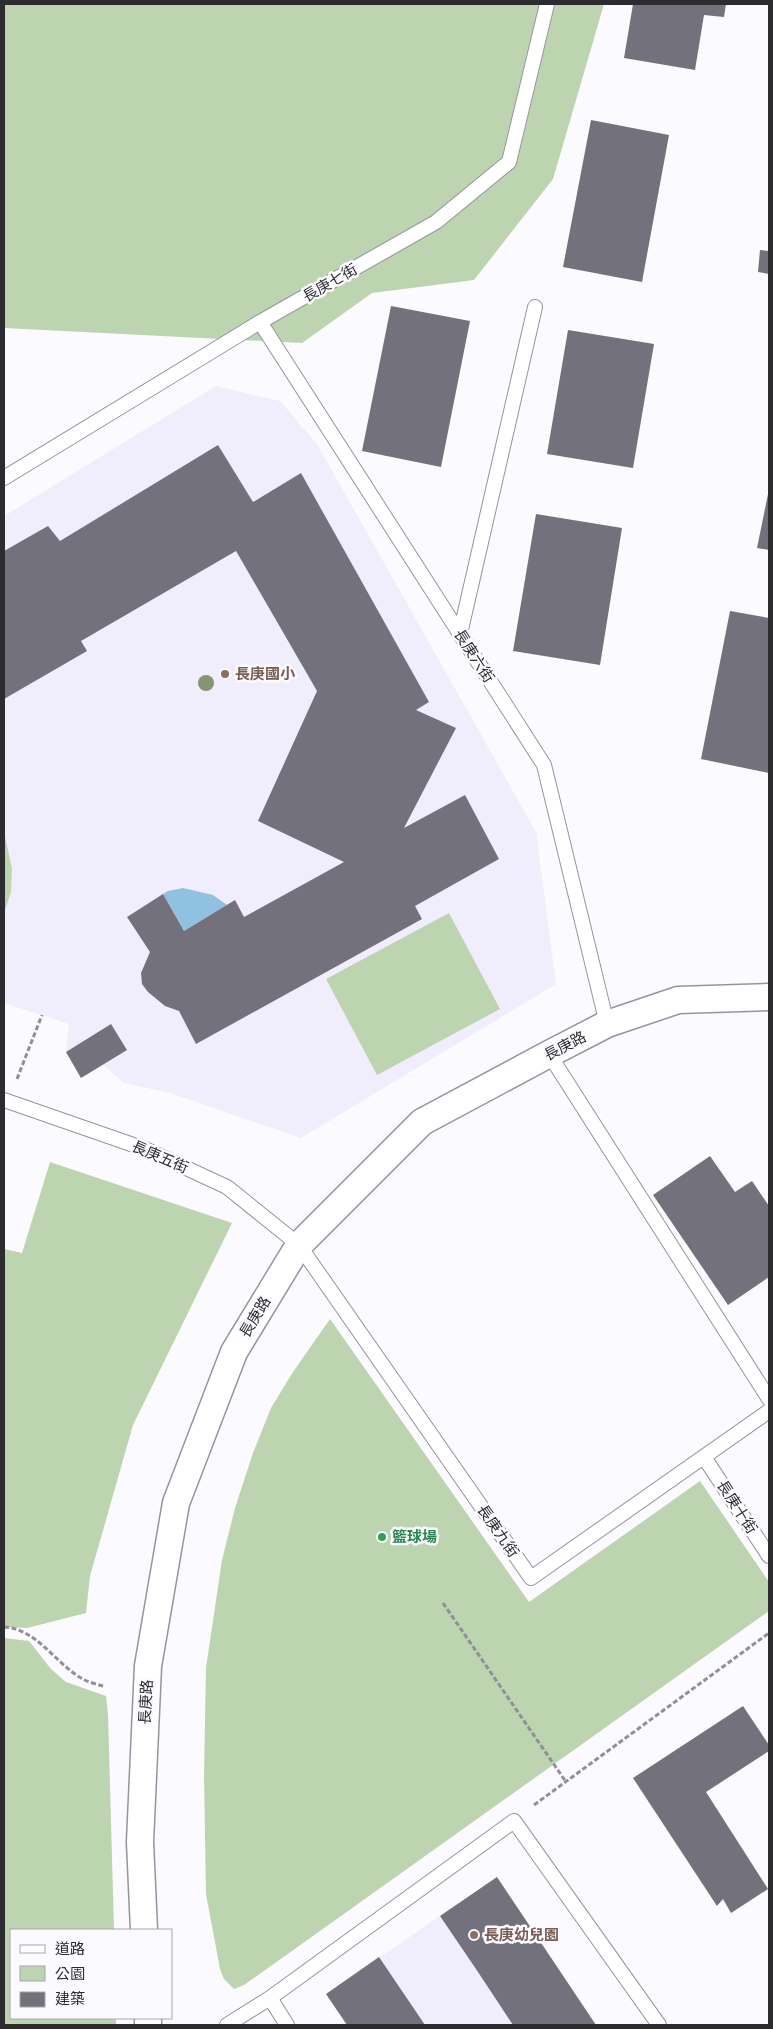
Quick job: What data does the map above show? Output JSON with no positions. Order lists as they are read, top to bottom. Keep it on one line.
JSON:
{"streets":{"street":["長庚路"],"lane":["長庚七街","長庚六街","長庚五街","長庚十街","長庚九街"]},"crossings":[["長庚七街","長庚六街"],["長庚六街","長庚路"],["長庚路","長庚五街"],["長庚路","長庚九街"],["長庚五街","長庚九街"],["長庚十街","長庚九街"]],"places":["長庚國小","籃球場","長庚幼兒園"],"legend":["道路","公園","建築"]}
